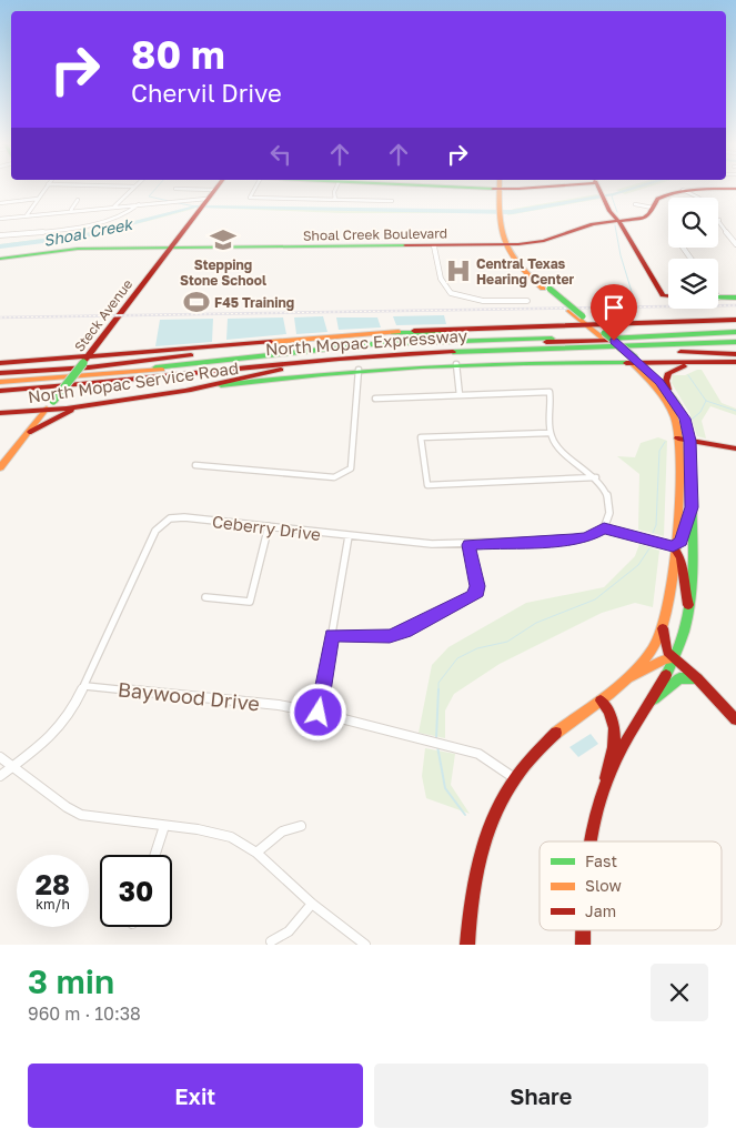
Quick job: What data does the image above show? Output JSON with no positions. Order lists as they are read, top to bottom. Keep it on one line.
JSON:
{"streets":{"main road":["Shoal Creek Boulevard","Steck Avenue","North Mopac Expressway","North Mopac Service Road"],"street":["Ceberry Drive","Baywood Drive"]},"crossings":[["Shoal Creek Boulevard","Steck Avenue"],["Steck Avenue","North Mopac Service Road"],["Ceberry Drive","Baywood Drive"]],"water":["Shoal Creek"],"places":{"school or university":["Stepping Stone School"],"hospital":["Central Texas Hearing Center"],"sports":["F45 Training"]},"legend":["Fast","Slow","Jam"],"page":{"turn":["80 m","Chervil Drive"],"speed":"28 km/h","limit":"30","heading":["3 min","960 m · 10:38"],"buttons":["Exit","Share"]}}
